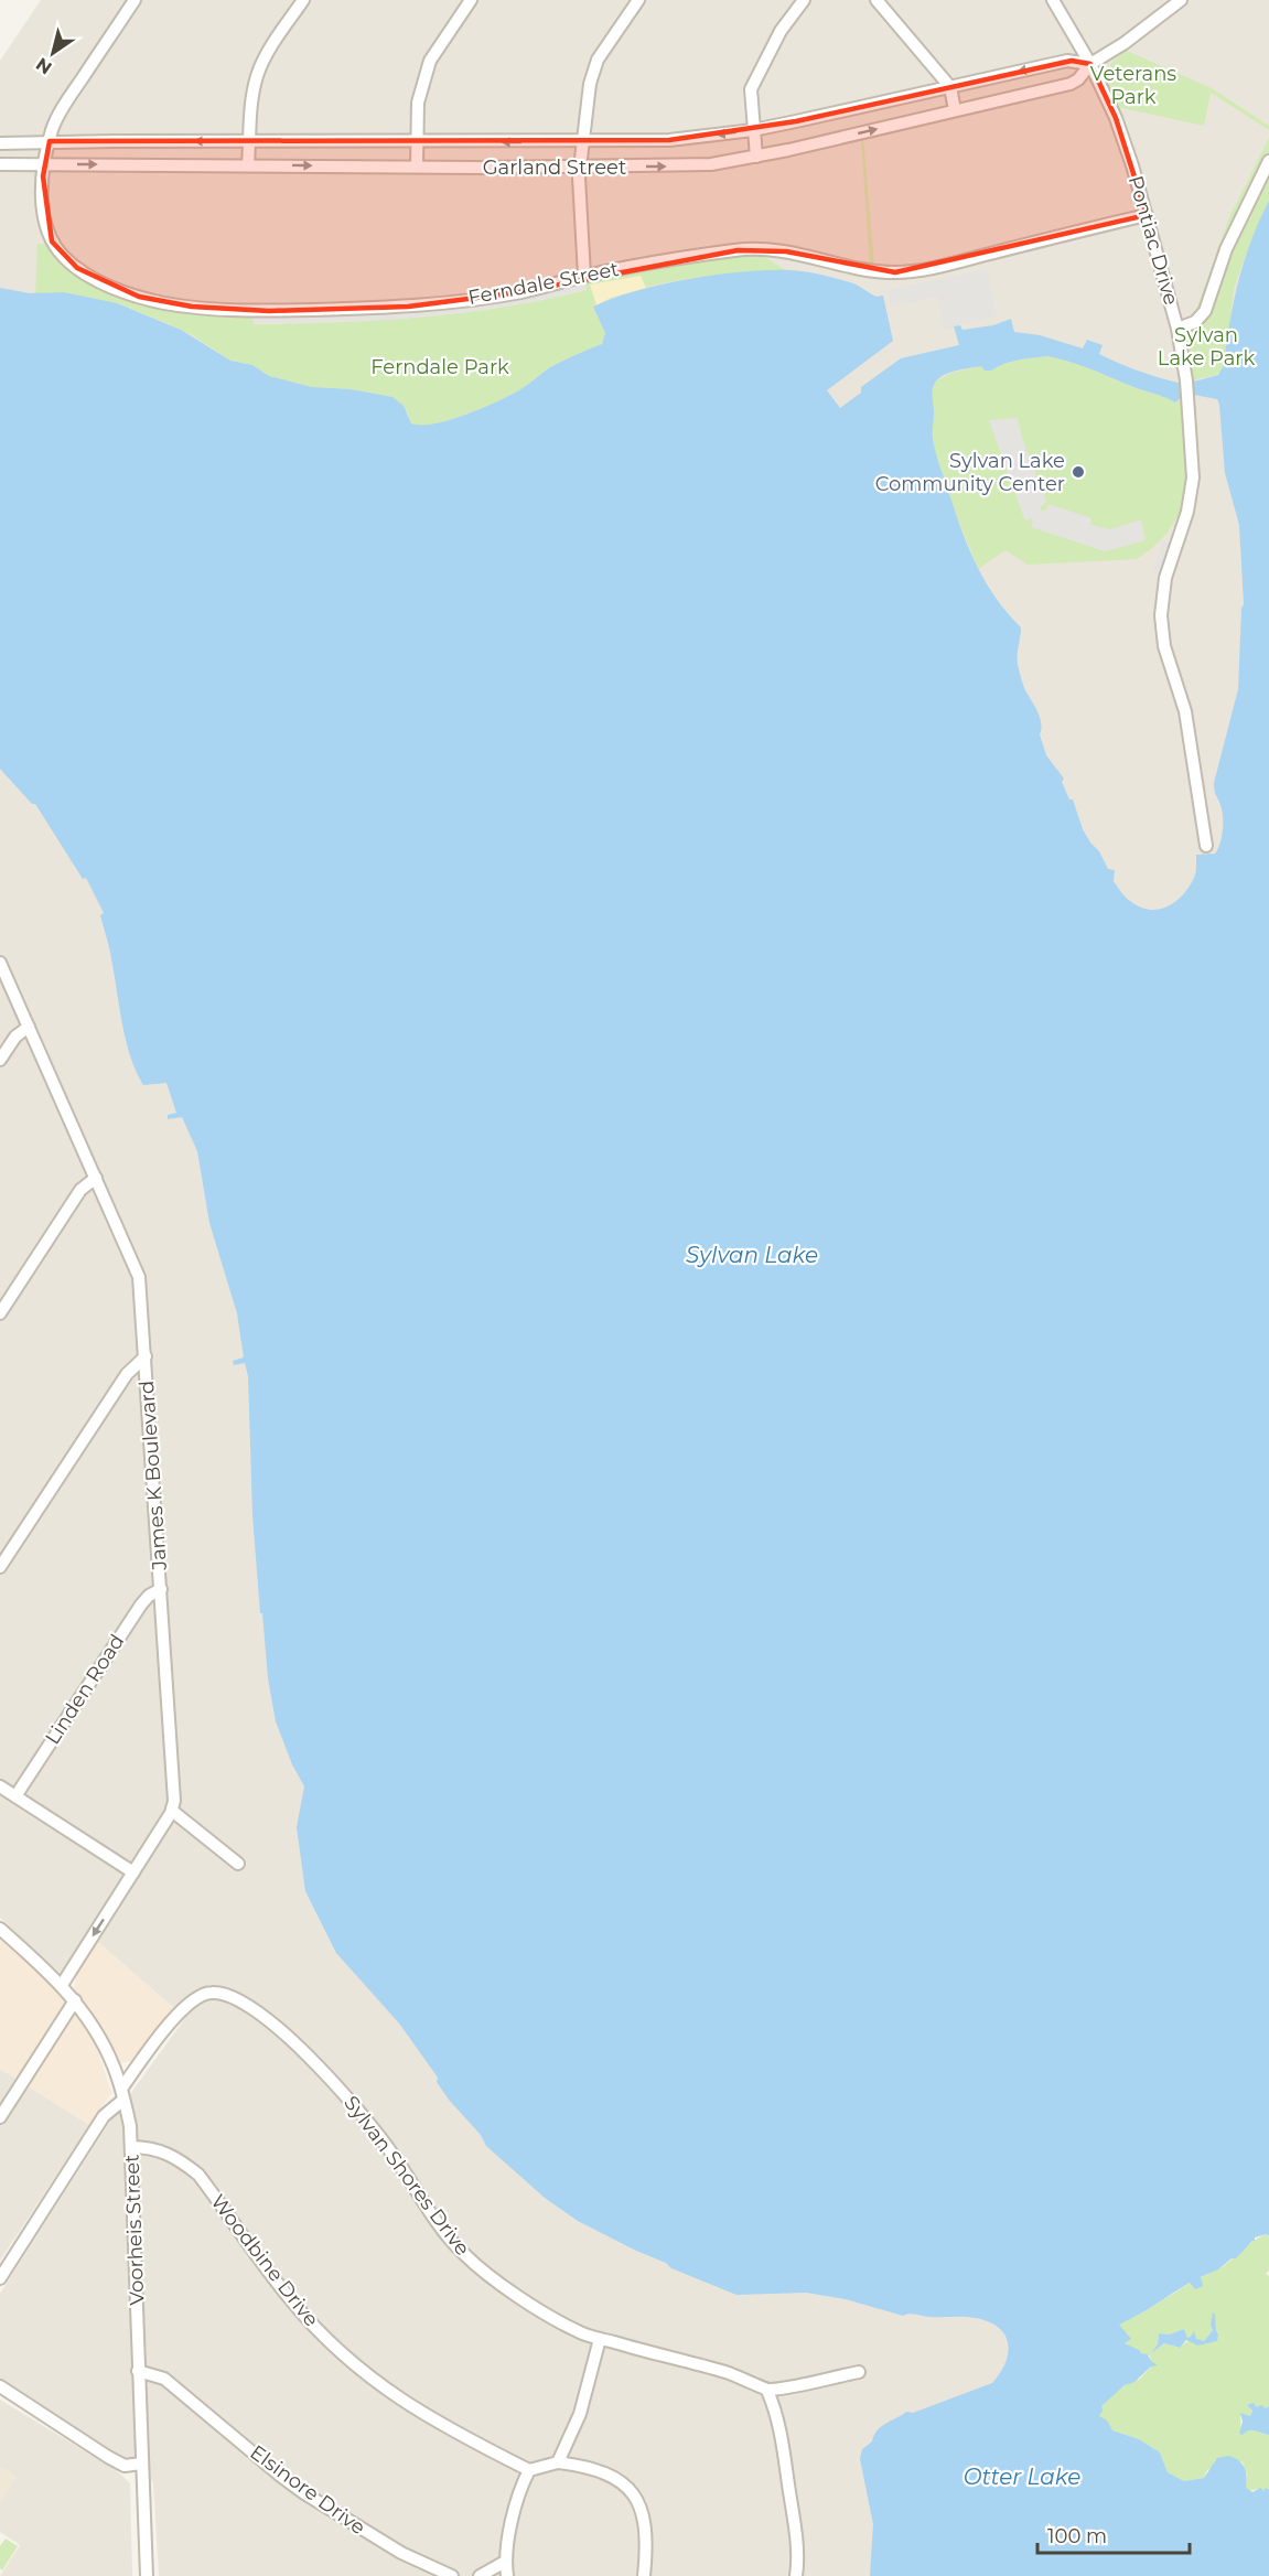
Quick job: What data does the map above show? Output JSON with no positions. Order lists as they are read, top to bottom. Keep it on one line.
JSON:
{"streets":{"street":["Garland Street","Pontiac Drive","Ferndale Street","James K Boulevard","Linden Road","Sylvan Shores Drive","Voorheis Street","Woodbine Drive","Elsinore Drive"]},"crossings":[["Garland Street","Pontiac Drive"],["Garland Street","Ferndale Street"],["Pontiac Drive","Ferndale Street"],["James K Boulevard","Linden Road"],["Sylvan Shores Drive","Voorheis Street"],["Voorheis Street","Woodbine Drive"],["Voorheis Street","Elsinore Drive"]],"water":["Sylvan Lake","Otter Lake"],"parks":["Veterans Park","Sylvan Lake Park","Ferndale Park"],"places":["Sylvan Lake Community Center"],"scale_bar":"100 m","north":"bottom left"}
